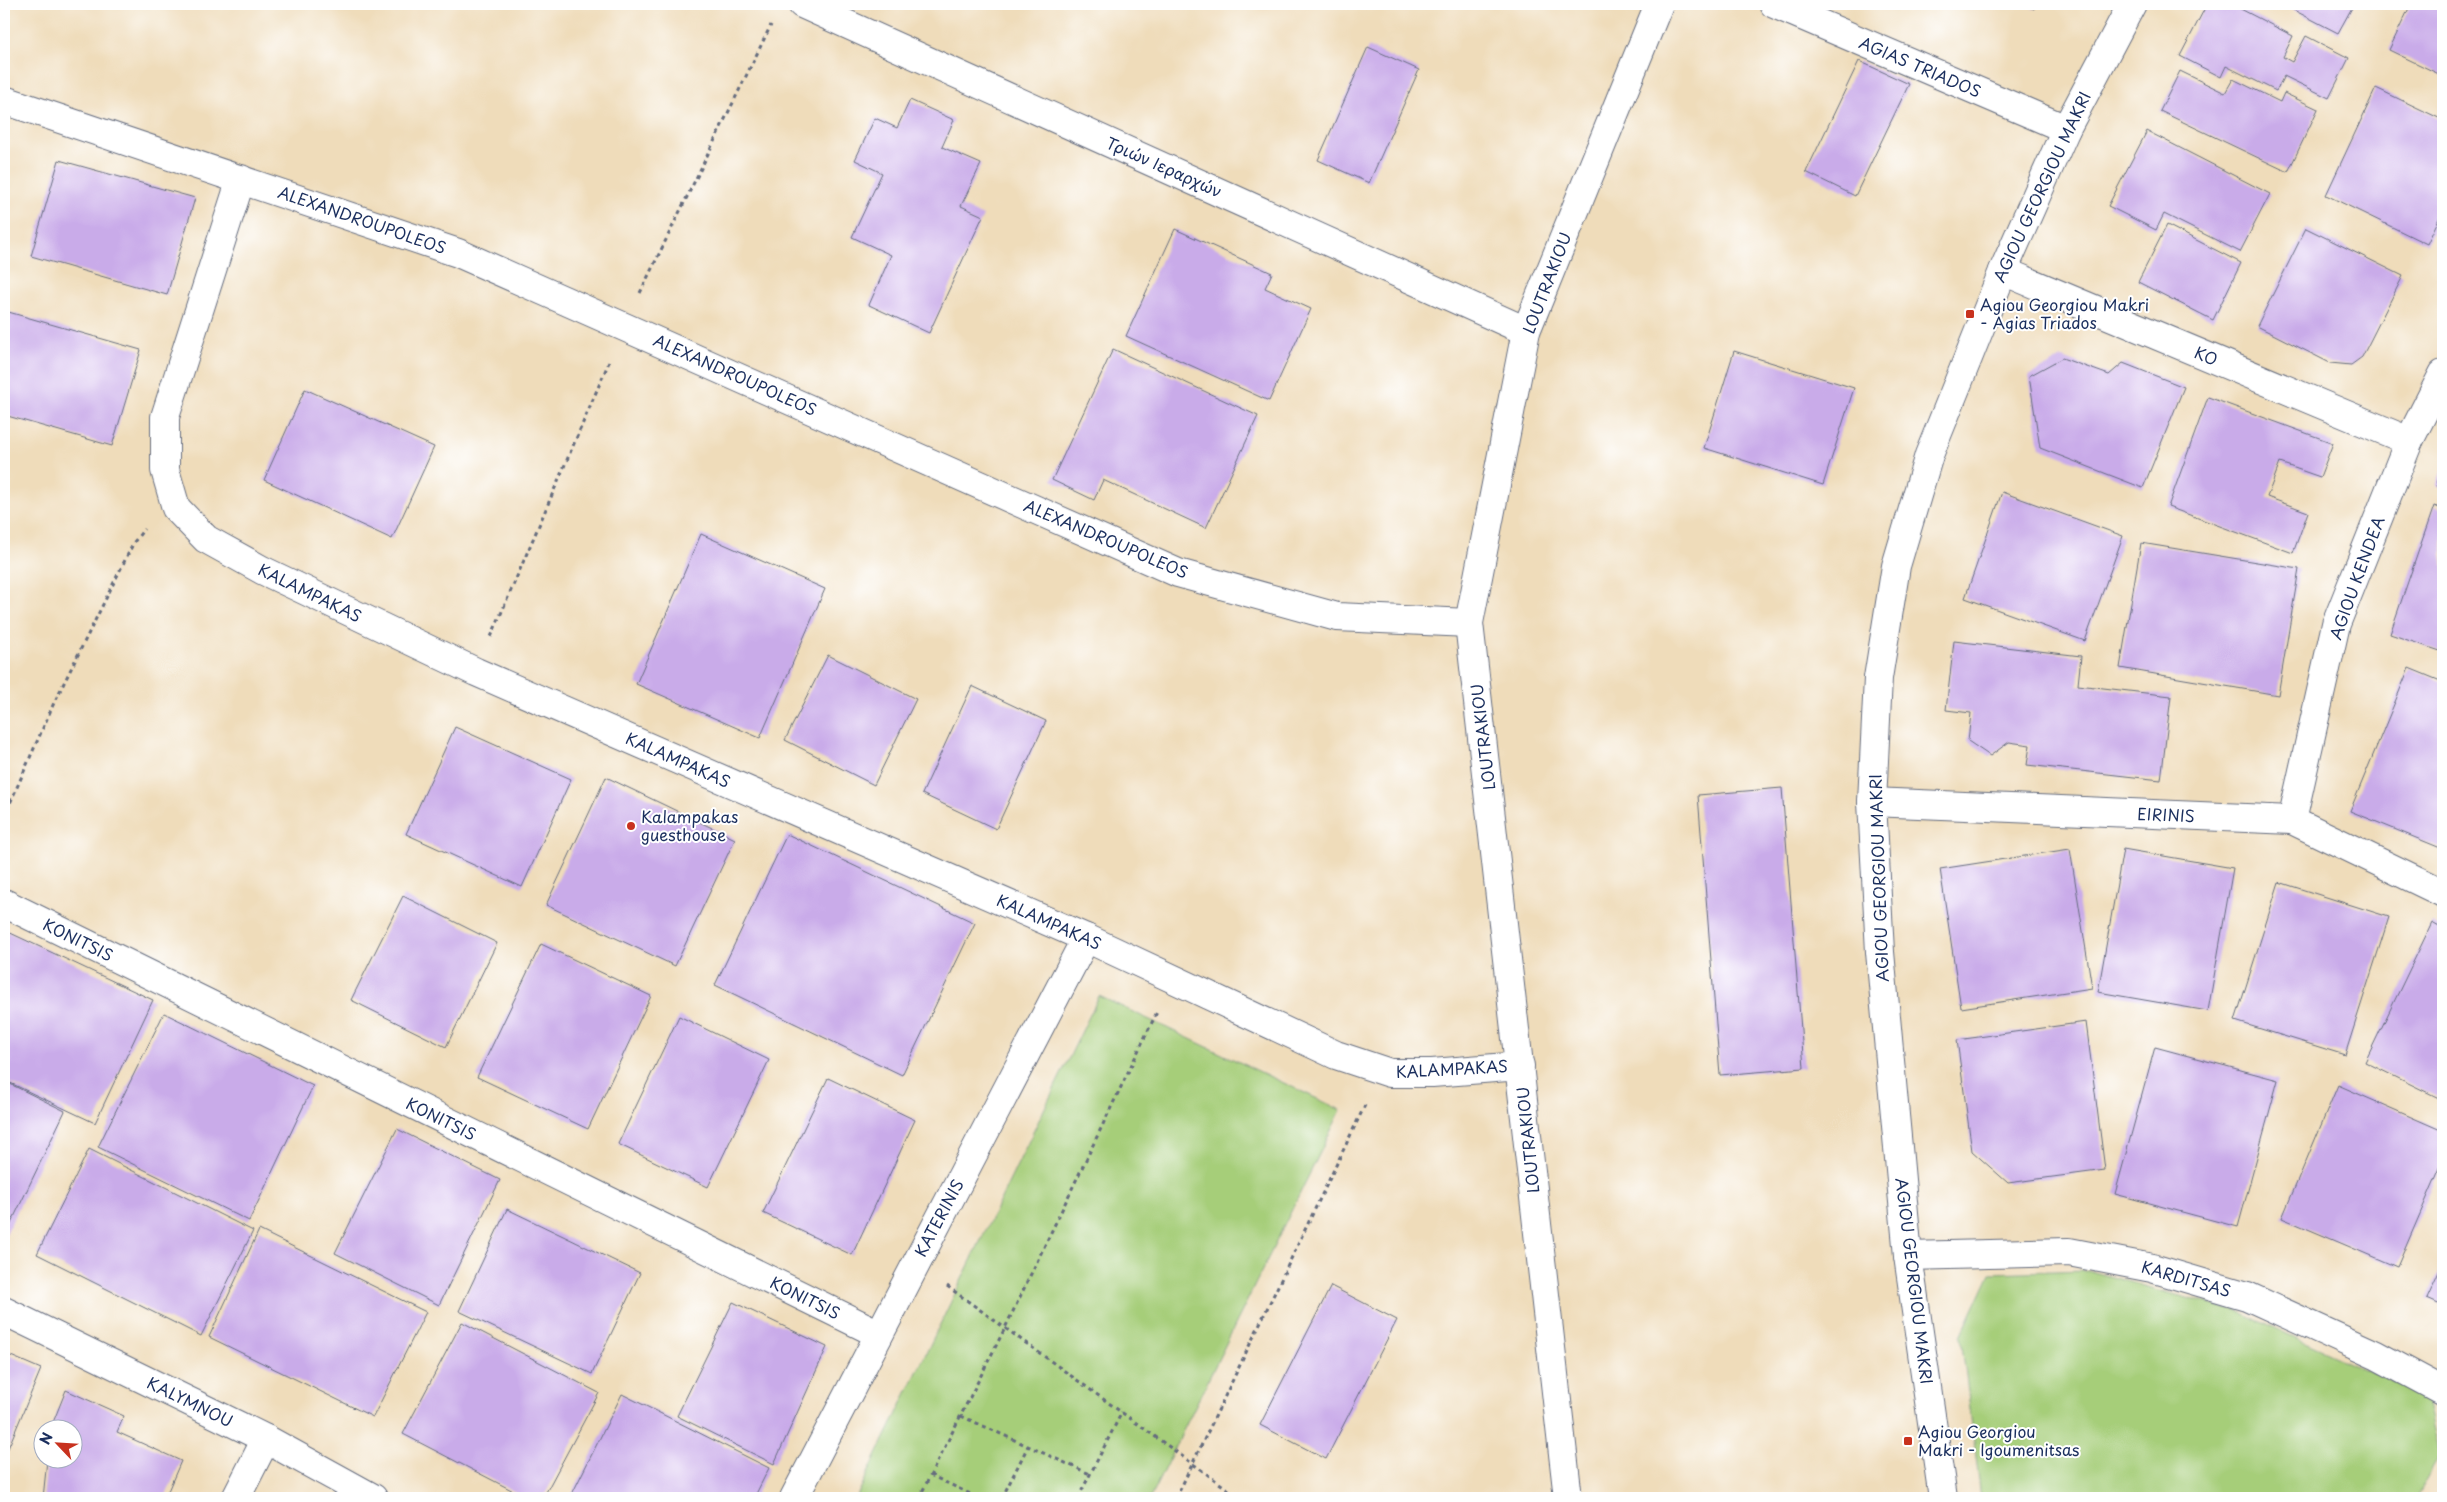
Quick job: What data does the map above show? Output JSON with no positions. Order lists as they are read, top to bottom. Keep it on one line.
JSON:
{"streets":{"street":["AGIAS TRIADOS","Τριών Ιεραρχών","AGIOU GEORGIOU MAKRI","ALEXANDROUPOLEOS","LOUTRAKIOU","KO","AGIOU KENDEA","KALAMPAKAS","EIRINIS","KONITSIS","KATERINIS","KARDITSAS","KALYMNOU"]},"crossings":[["AGIAS TRIADOS","AGIOU GEORGIOU MAKRI"],["Τριών Ιεραρχών","LOUTRAKIOU"],["AGIOU GEORGIOU MAKRI","KO"],["AGIOU GEORGIOU MAKRI","EIRINIS"],["AGIOU GEORGIOU MAKRI","KARDITSAS"],["ALEXANDROUPOLEOS","LOUTRAKIOU"],["ALEXANDROUPOLEOS","KALAMPAKAS"],["LOUTRAKIOU","KALAMPAKAS"],["KO","AGIOU KENDEA"],["AGIOU KENDEA","EIRINIS"],["KALAMPAKAS","KATERINIS"],["KONITSIS","KATERINIS"]],"places":{"transit":["Agiou Georgiou Makri - Agias Triados","Agiou Georgiou Makri - Igoumenitsas"],"other":["Kalampakas guesthouse"]},"north":"top left"}
